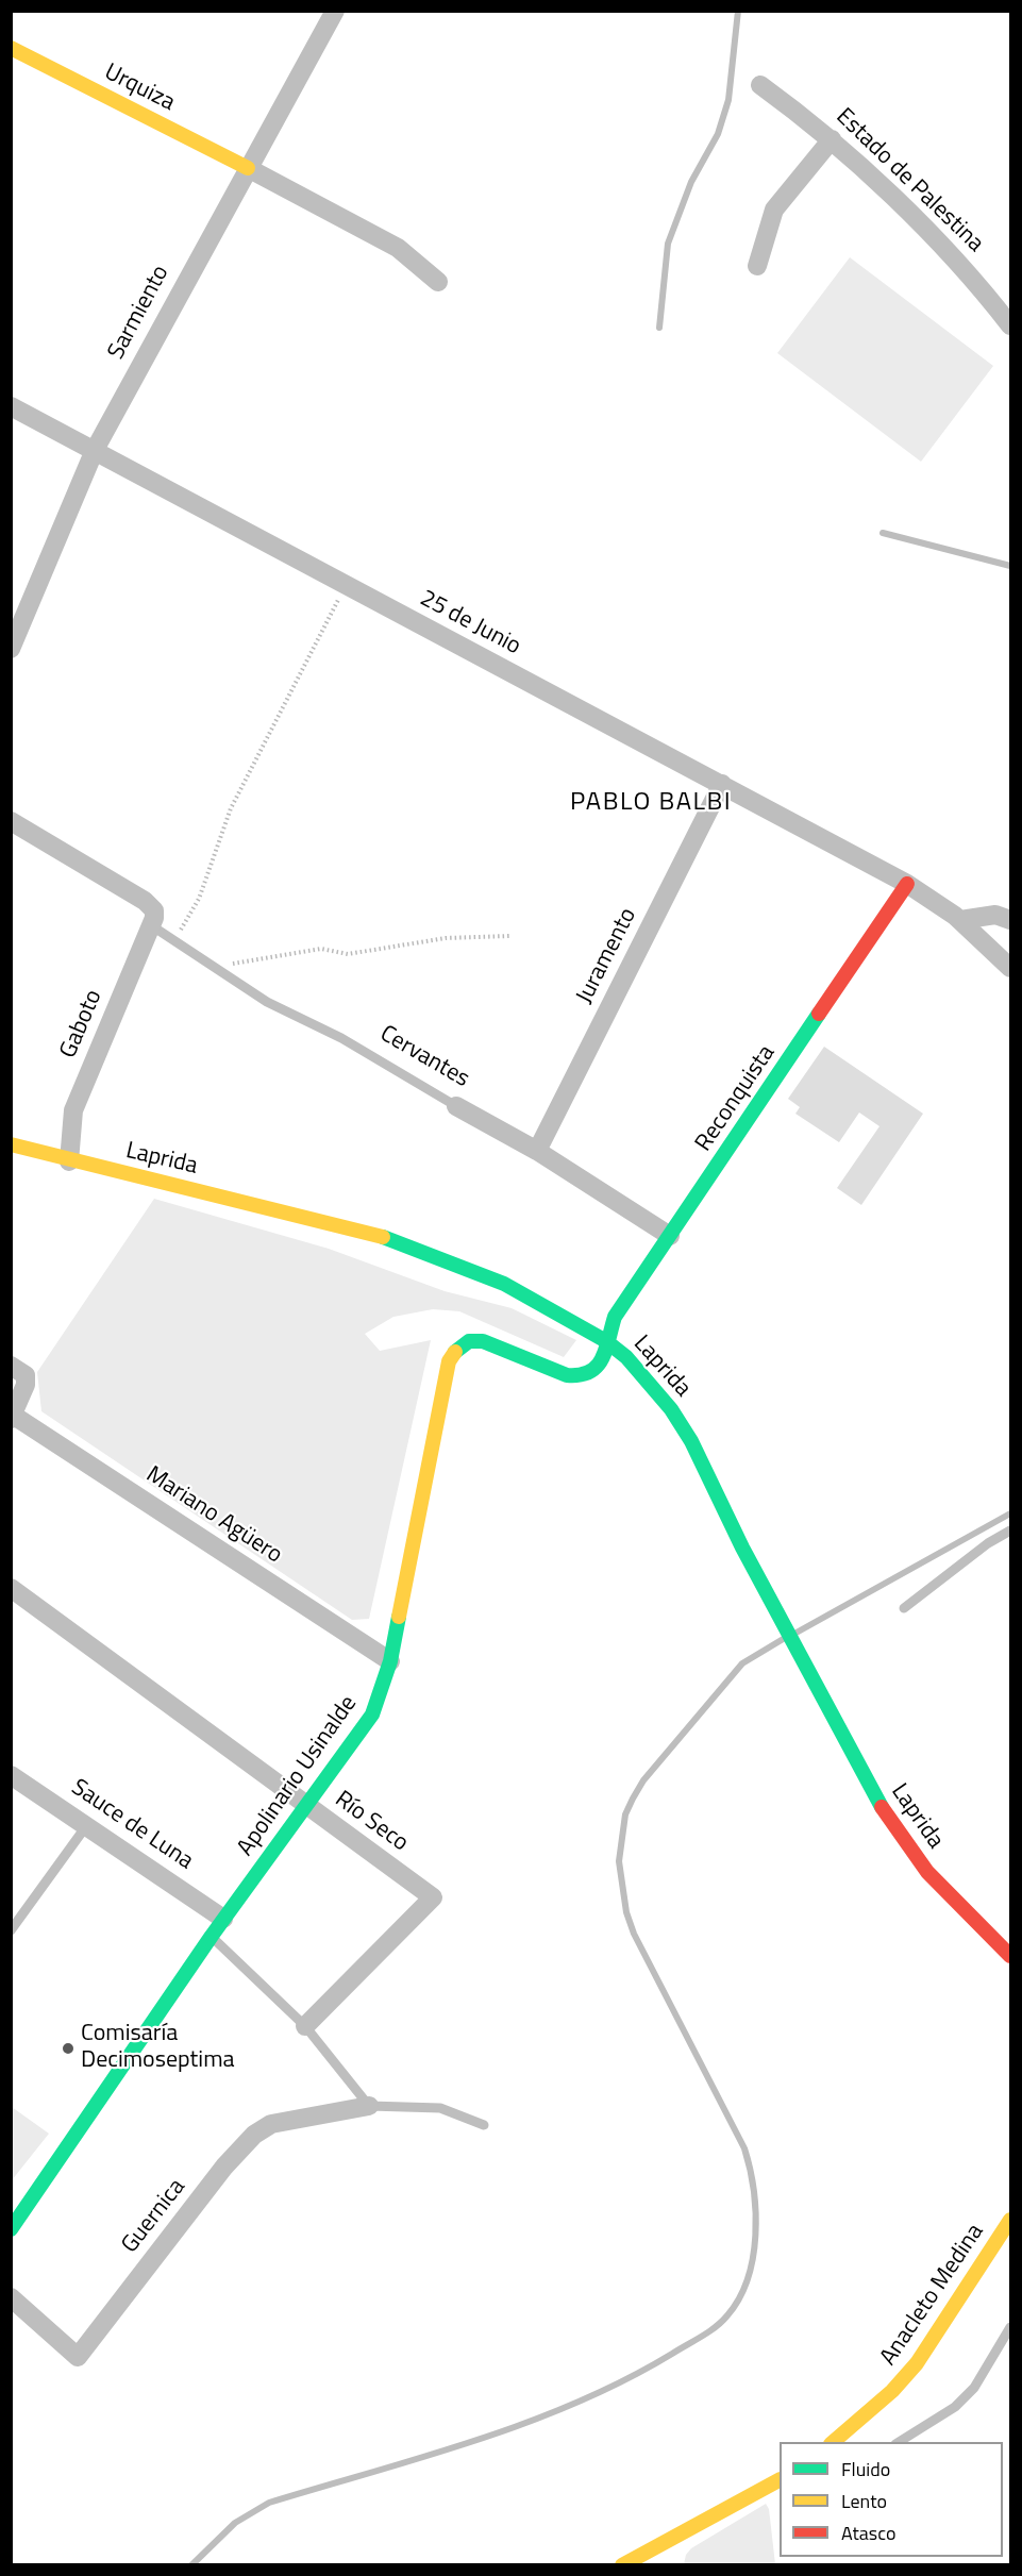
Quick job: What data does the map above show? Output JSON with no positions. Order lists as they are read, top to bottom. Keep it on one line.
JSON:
{"streets":{"street":["Urquiza","Estado de Palestina","Sarmiento","25 de Junio","Juramento","Gaboto","Cervantes","Reconquista","Laprida","Mariano Agüero","Apolinario Usinalde","Río Seco","Sauce de Luna","Guernica","Anacleto Medina"]},"crossings":[["Urquiza","Sarmiento"],["Sarmiento","25 de Junio"],["25 de Junio","Juramento"],["25 de Junio","Reconquista"],["Juramento","Cervantes"],["Gaboto","Cervantes"],["Gaboto","Laprida"],["Cervantes","Reconquista"],["Reconquista","Laprida"],["Reconquista","Apolinario Usinalde"],["Laprida","Apolinario Usinalde"],["Mariano Agüero","Apolinario Usinalde"],["Apolinario Usinalde","Río Seco"],["Apolinario Usinalde","Sauce de Luna"]],"districts":["PABLO BALBI"],"places":["Comisaría Decimoseptima"],"legend":["Fluido","Lento","Atasco"]}
